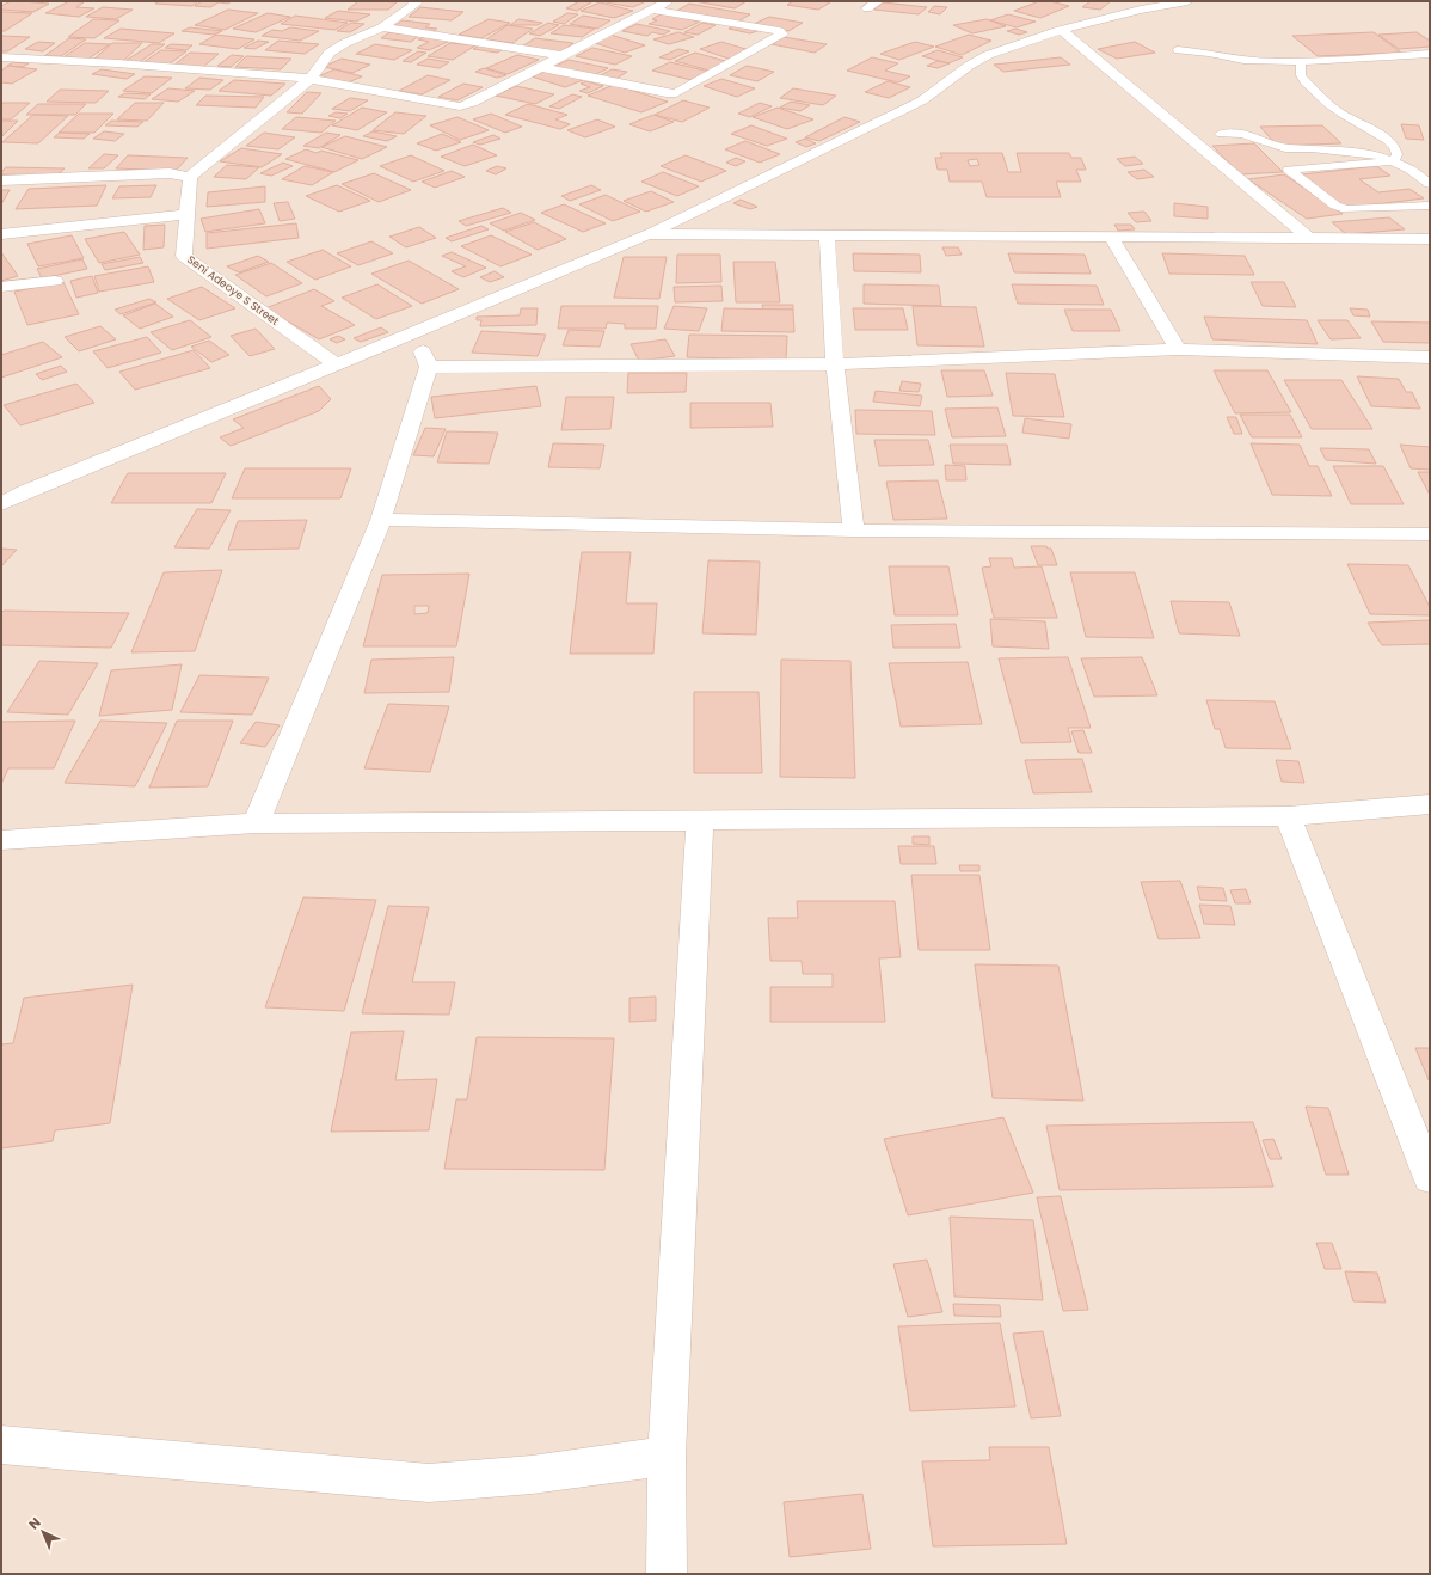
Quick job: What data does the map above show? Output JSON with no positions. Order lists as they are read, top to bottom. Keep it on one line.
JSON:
{"streets":{"street":["Seni Adeoye S Street"]},"north":"top left"}
